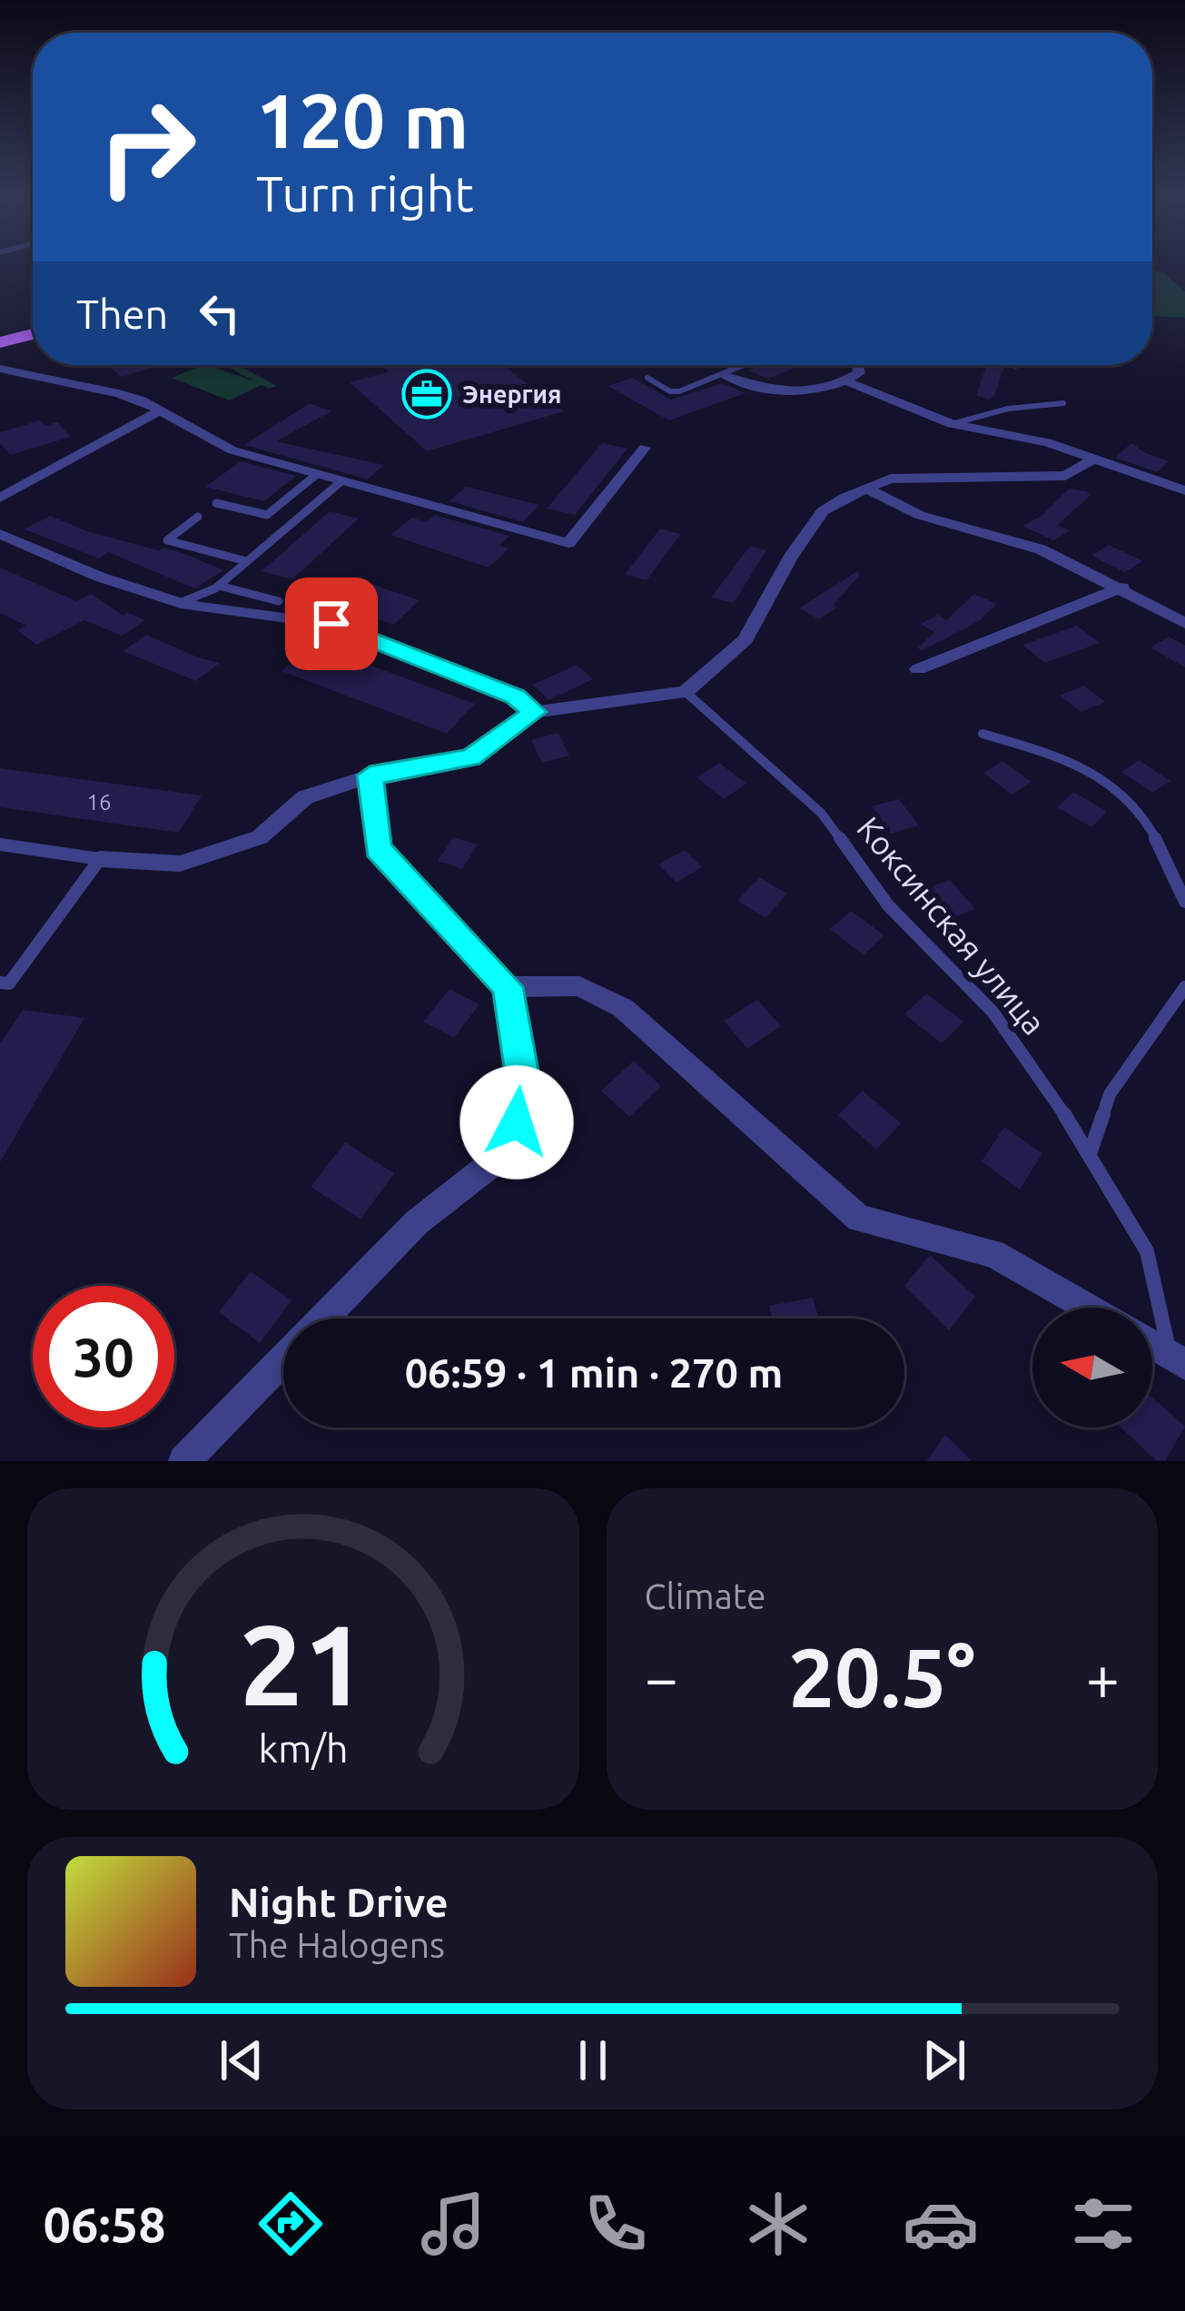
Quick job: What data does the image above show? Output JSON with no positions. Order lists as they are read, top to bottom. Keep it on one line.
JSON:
{"streets":{"lane":["Коксинская улица"]},"places":{"office":["Энергия"]},"house_numbers":["16"],"north":"left","page":{"turn":["120 m","Turn right"],"then":"Then","limit":"30","trip":"06:59 · 1 min · 270 m","tile":"Climate","heat":["−","20.5°","+"],"song":["Night Drive","The Halogens"],"tabs":"06:58","gauge":["21","km/h"]}}
